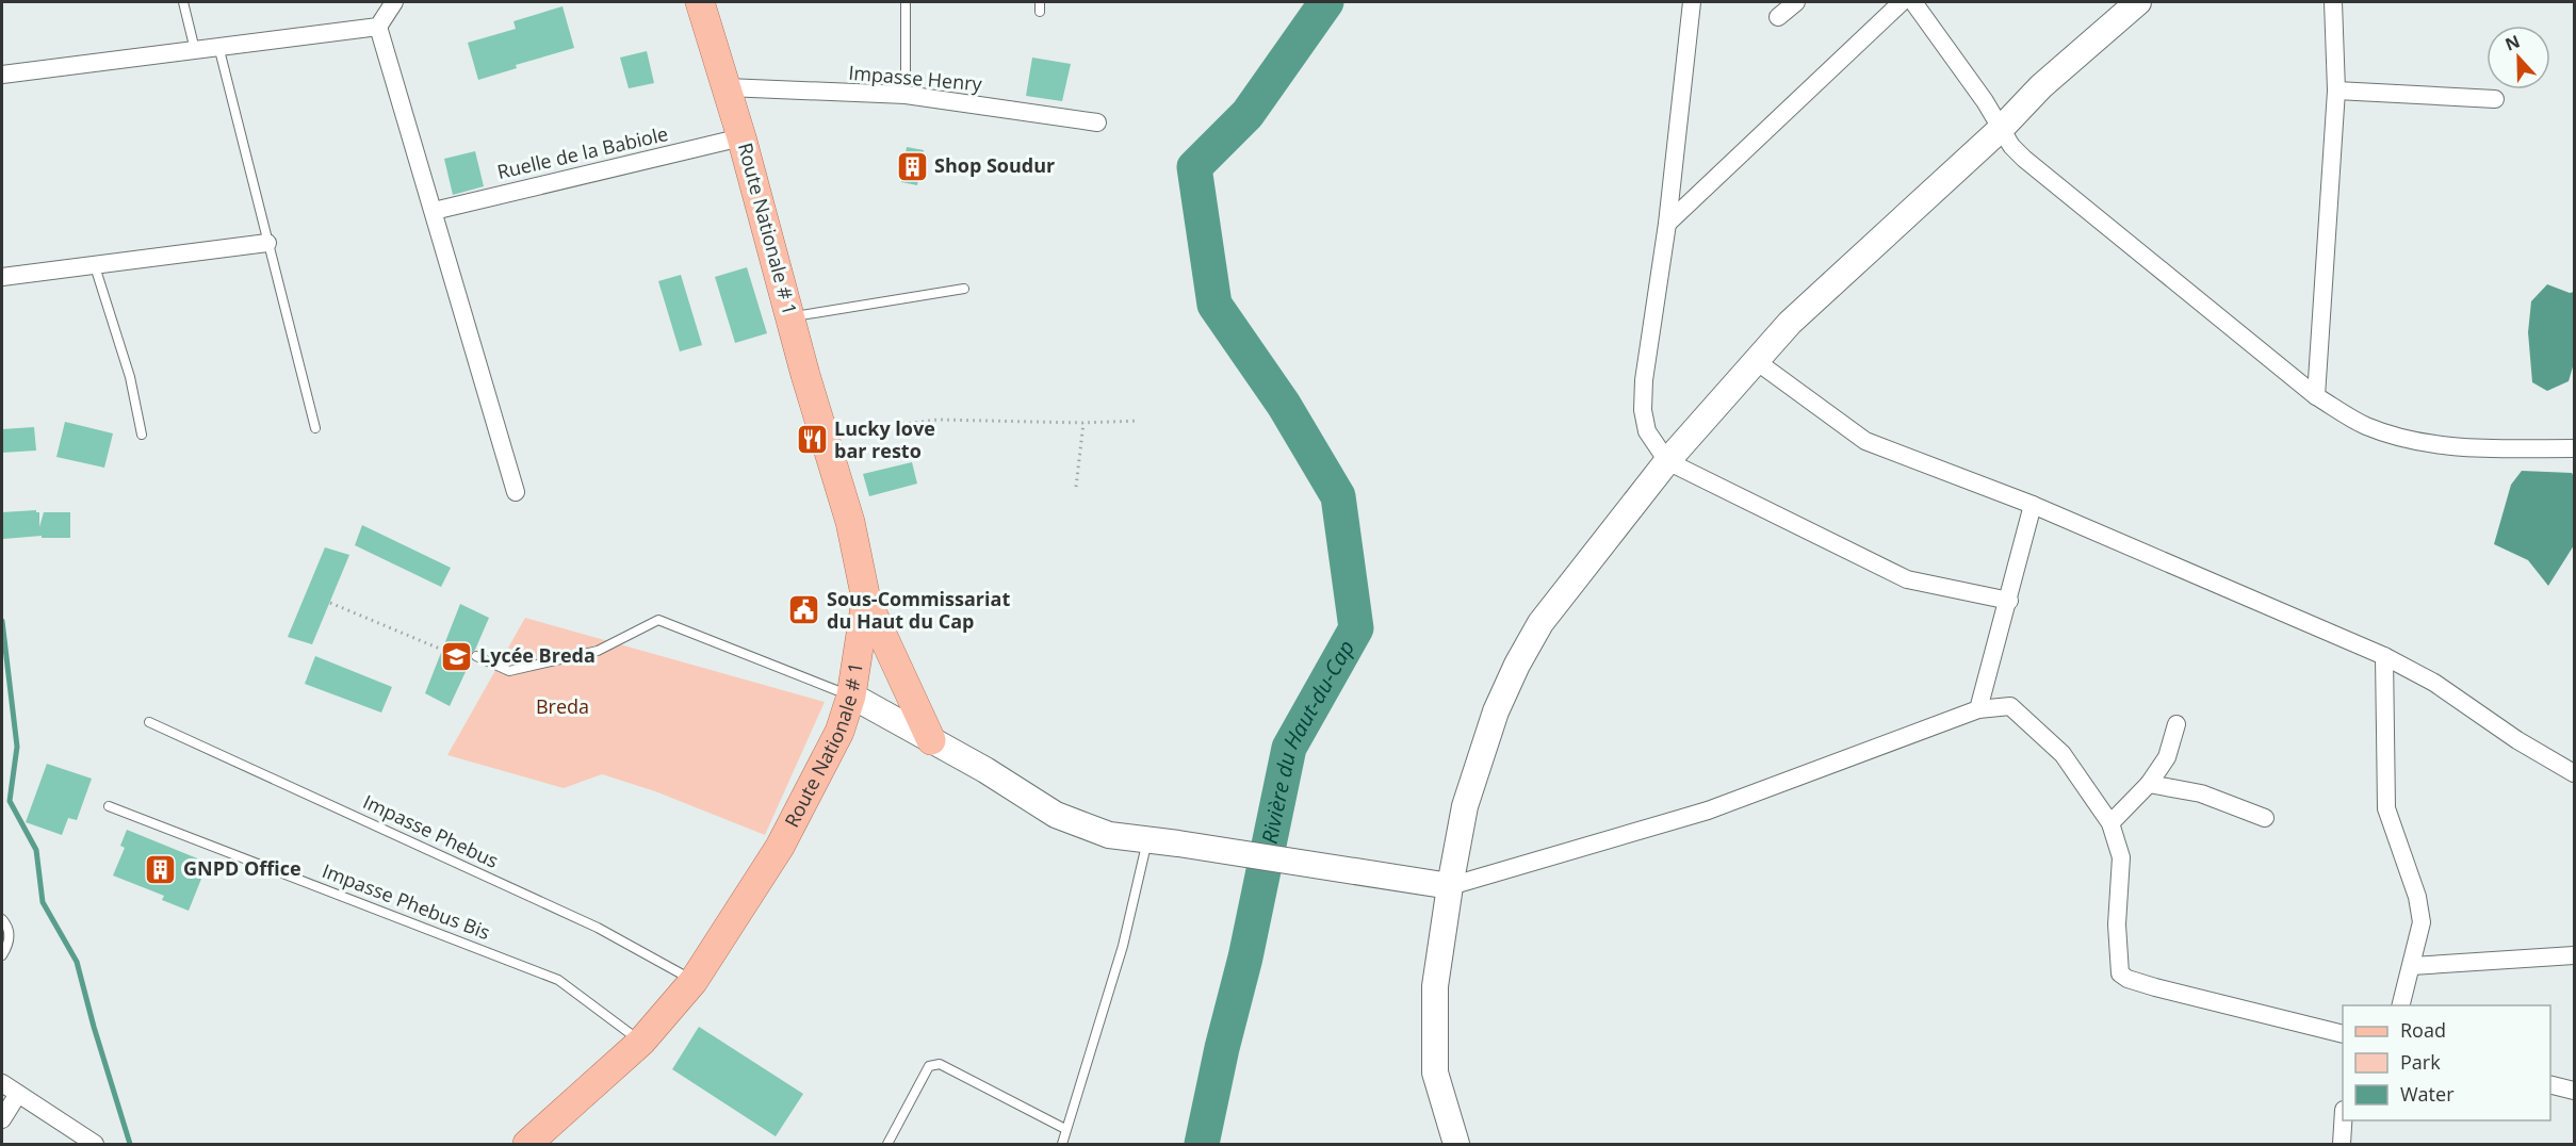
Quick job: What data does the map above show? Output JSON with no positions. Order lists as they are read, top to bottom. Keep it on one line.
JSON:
{"streets":{"main road":["Route Nationale # 1"],"street":["Impasse Henry","Ruelle de la Babiole"],"lane":["Impasse Phebus","Impasse Phebus Bis"]},"crossings":[["Impasse Henry","Route Nationale # 1"],["Ruelle de la Babiole","Route Nationale # 1"],["Route Nationale # 1","Impasse Phebus"],["Route Nationale # 1","Impasse Phebus Bis"]],"water":["Rivière du Haut-du-Cap"],"parks":["Breda"],"places":{"building":["Shop Soudur","GNPD Office"],"restaurant":["Lucky love bar resto"],"public building":["Sous-Commissariat du Haut du Cap"],"school or university":["Lycée Breda"]},"legend":["Road","Park","Water"],"north":"top"}
